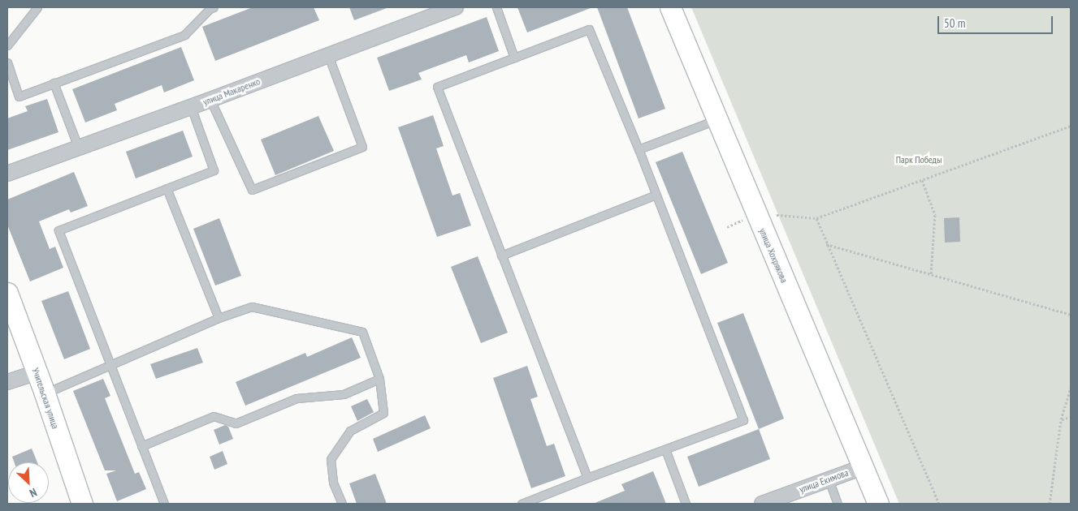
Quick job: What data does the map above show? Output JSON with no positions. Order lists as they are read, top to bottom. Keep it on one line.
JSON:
{"streets":{"street":["улица Макаренко","улица Хохрякова","Учительская улица","улица Екимова"]},"crossings":[["улица Хохрякова","улица Екимова"]],"parks":["Парк Победы"],"scale_bar":"50 m","north":"bottom right"}
